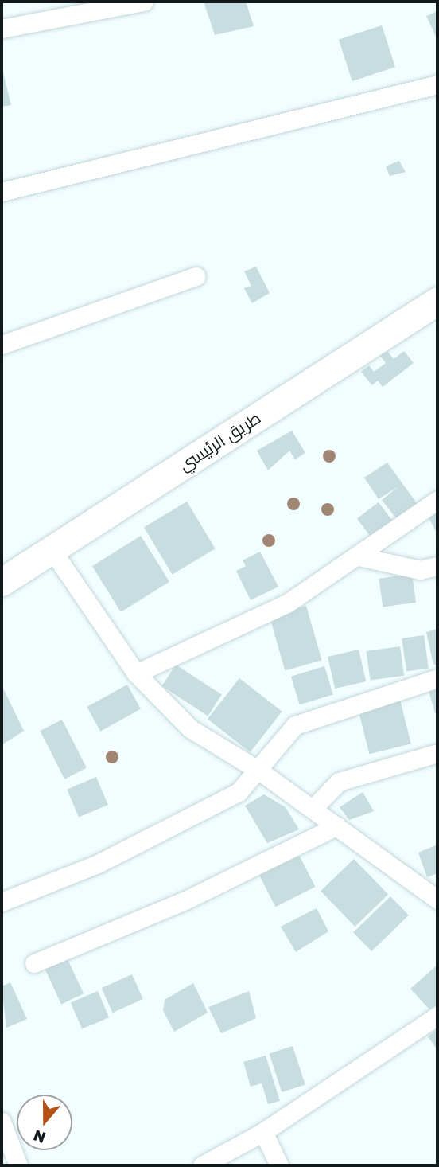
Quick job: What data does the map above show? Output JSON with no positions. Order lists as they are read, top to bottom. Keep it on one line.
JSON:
{"streets":{"main road":["طريق الرئيسي"]},"north":"bottom"}
